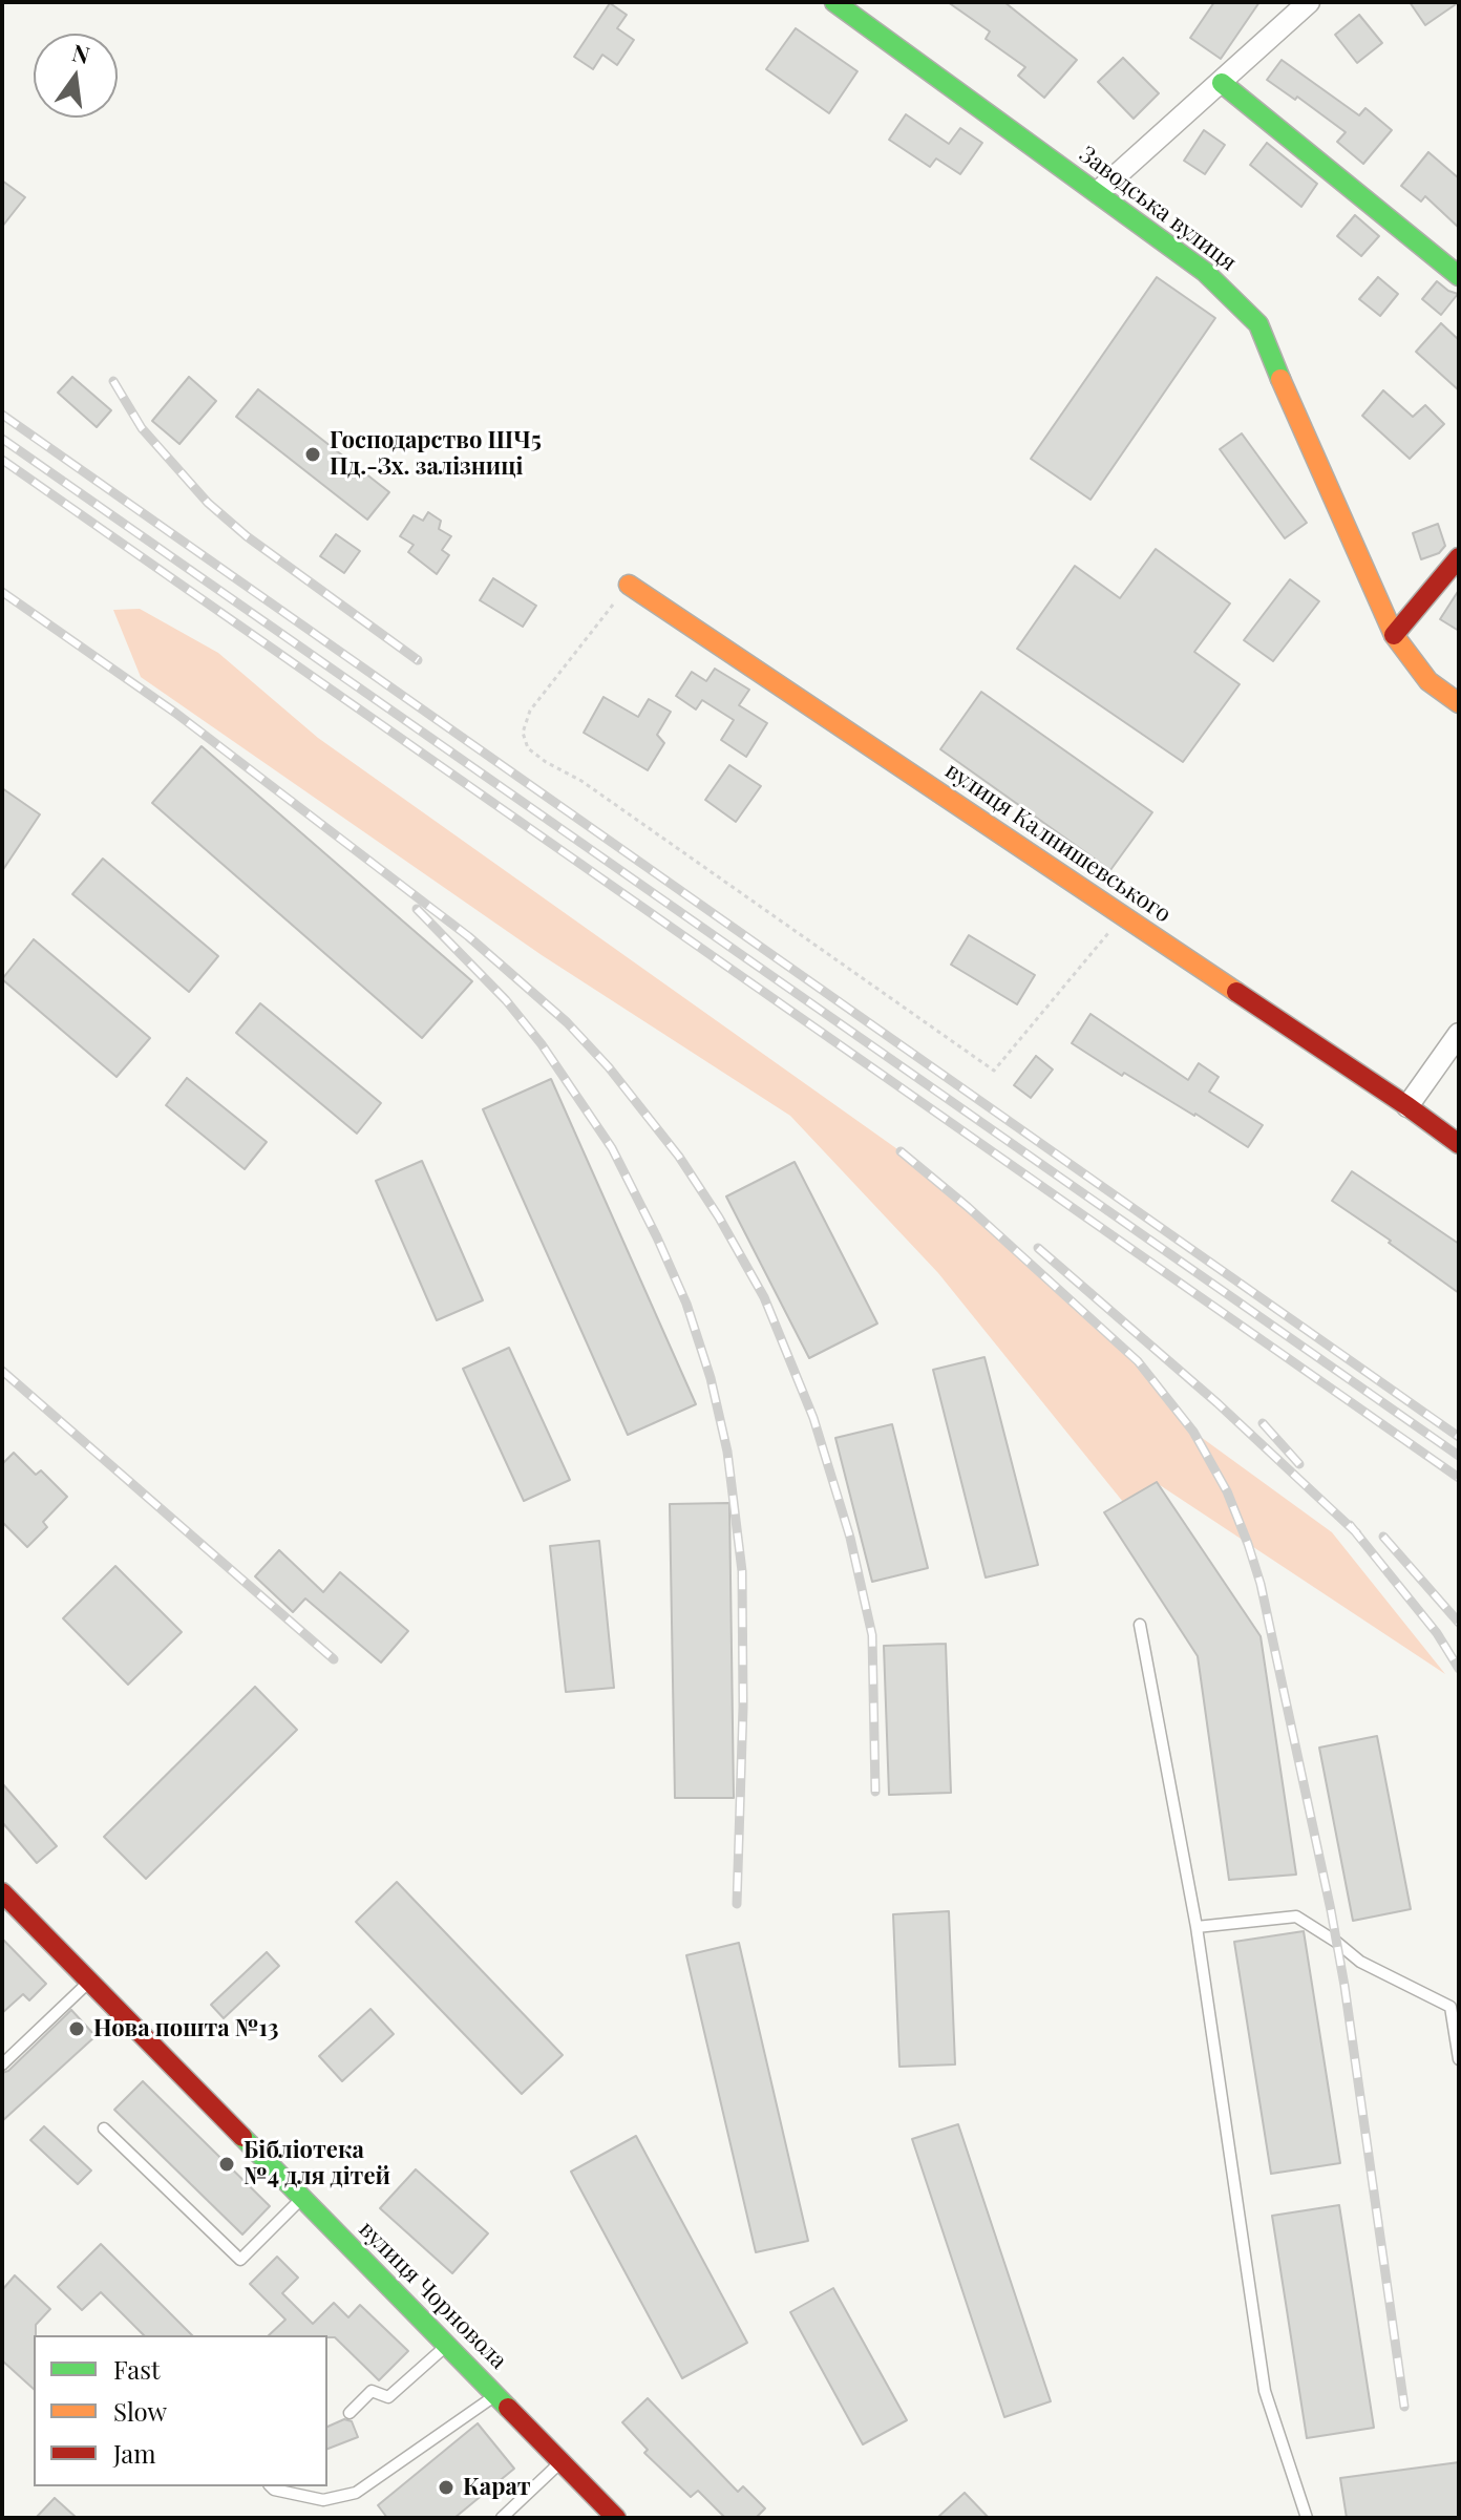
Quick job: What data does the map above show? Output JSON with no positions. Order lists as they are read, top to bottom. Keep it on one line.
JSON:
{"streets":{"street":["Заводська вулиця","вулиця Калнишевського","вулиця Чорновола"]},"places":["Господарство ШЧ5 Пд.-Зх. залізниці","Нова пошта №13","Бібліотека №4 для дітей","Карат"],"legend":["Fast","Slow","Jam"],"north":"top"}
